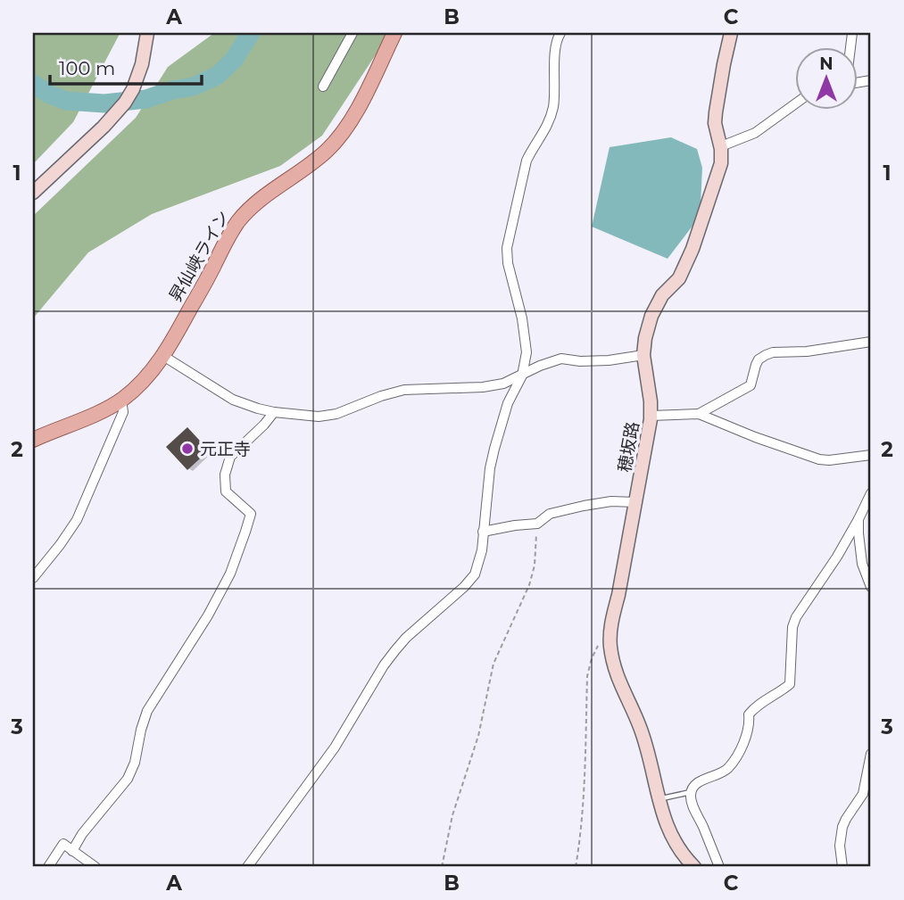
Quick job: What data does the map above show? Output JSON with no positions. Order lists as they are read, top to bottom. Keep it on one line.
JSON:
{"streets":{"main road":["昇仙峡ライン","穂坂路"]},"places":["元正寺"],"scale_bar":"100 m","north":"top","grid":{"columns":["A","B","C"],"rows":["1","2","3"]}}
